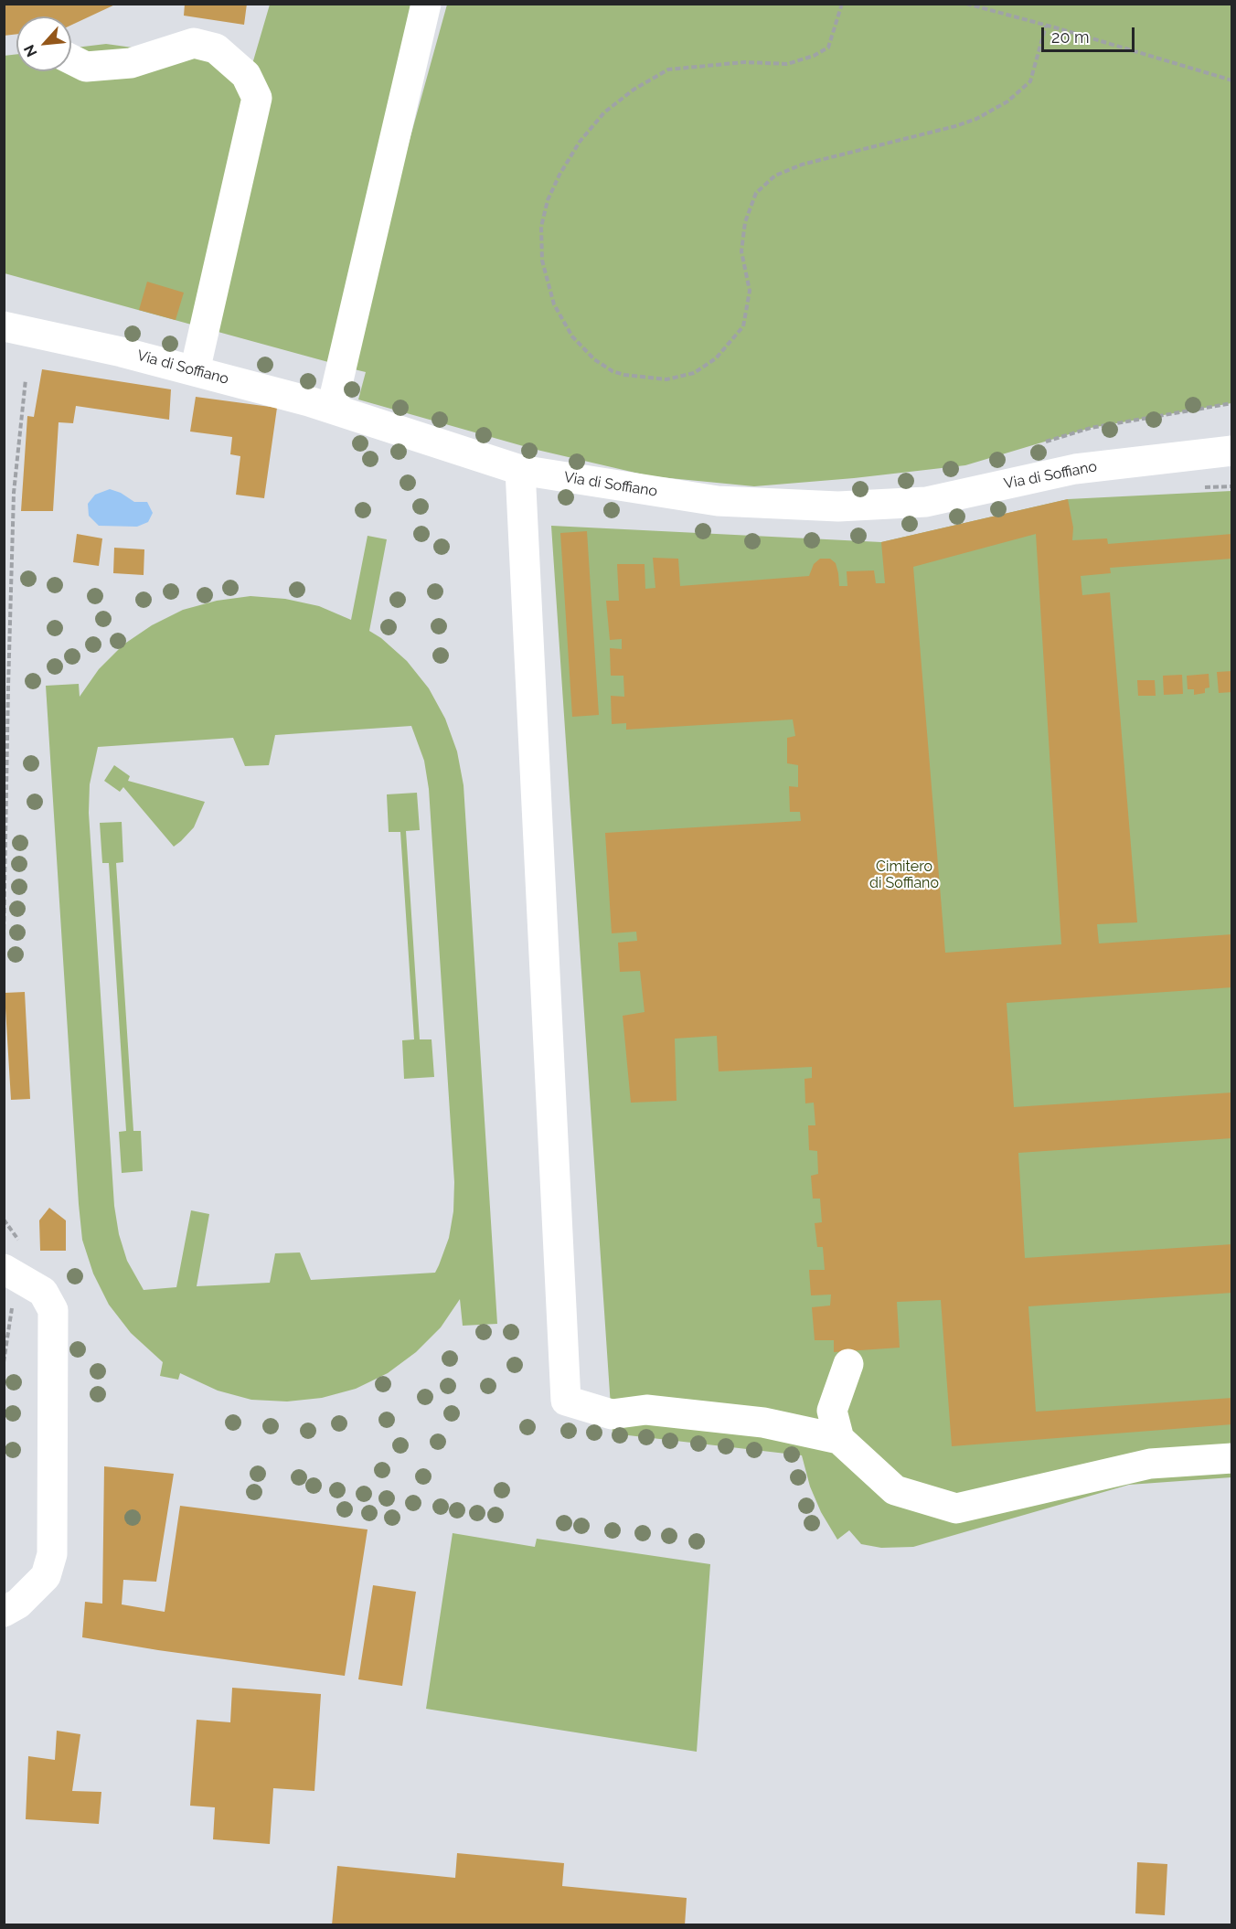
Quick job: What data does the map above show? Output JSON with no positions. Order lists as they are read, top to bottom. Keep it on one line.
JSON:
{"streets":{"street":["Via di Soffiano"]},"parks":["Cimitero di Soffiano"],"scale_bar":"20 m","north":"bottom left"}
